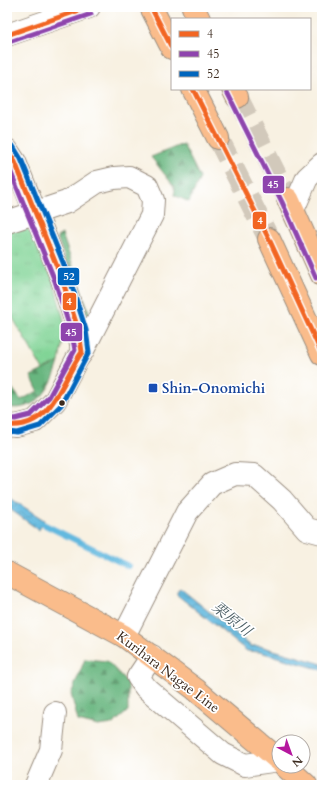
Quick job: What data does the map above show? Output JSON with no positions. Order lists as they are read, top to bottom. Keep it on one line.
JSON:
{"streets":{"main road":["Kurihara Nagae Line"]},"water":["栗原川"],"places":{"transit":["Shin-Onomichi"]},"lines":["transit line 4","transit line 45","transit line 52"],"legend":["4","45","52"],"north":"bottom right"}
